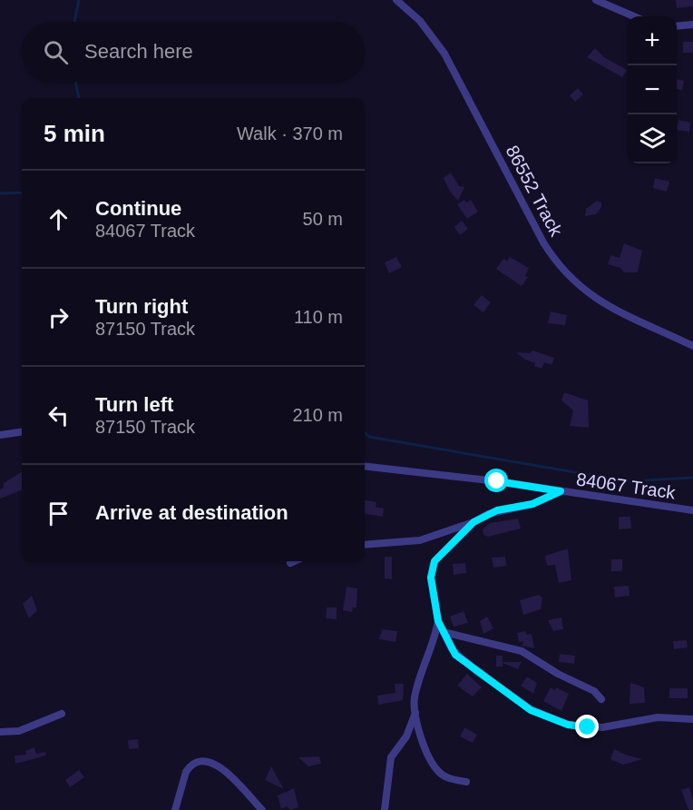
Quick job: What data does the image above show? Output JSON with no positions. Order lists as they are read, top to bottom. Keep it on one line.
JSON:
{"streets":{"street":["86552 Track","84067 Track"]},"page":{"map_buttons":["+","−"],"search":"Search here","heading":["5 min","Walk · 370 m"],"list":[["Continue","84067 Track","50 m"],["Turn right","87150 Track","110 m"],["Turn left","87150 Track","210 m"],"Arrive at destination"]}}
